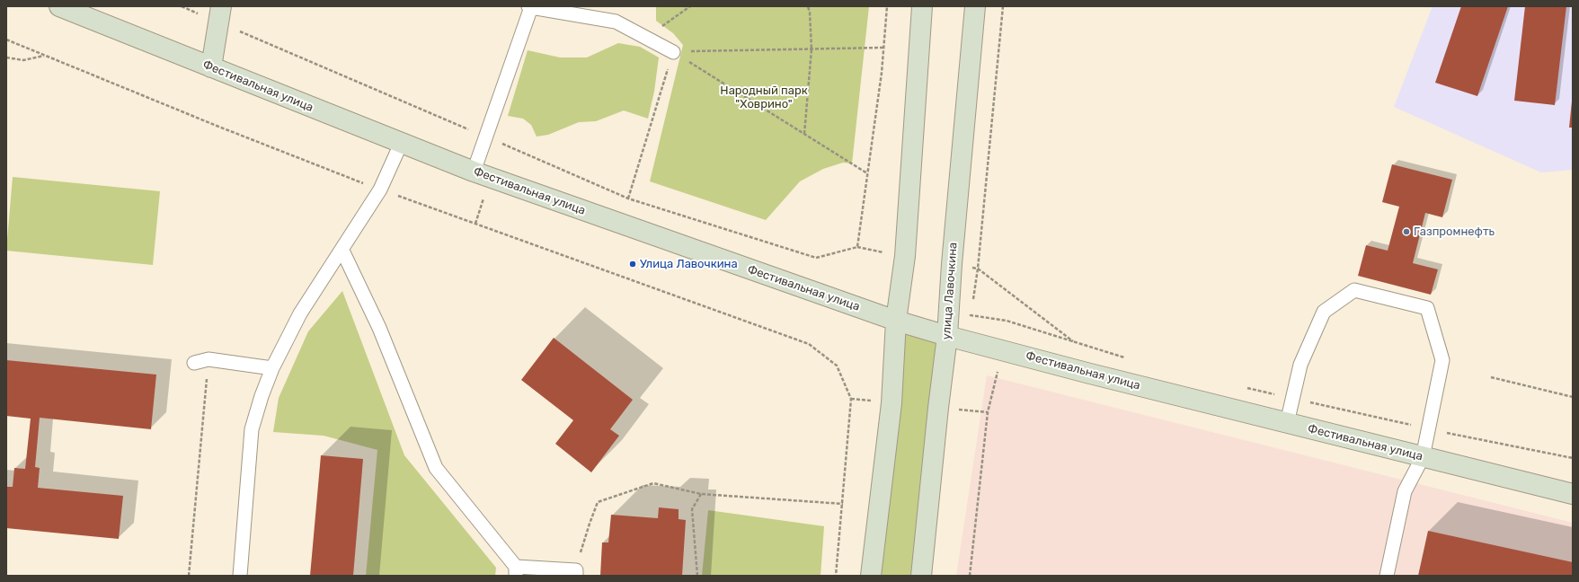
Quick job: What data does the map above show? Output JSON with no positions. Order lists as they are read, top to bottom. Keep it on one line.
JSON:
{"streets":{"street":["Фестивальная улица","улица Лавочкина"]},"crossings":[["Фестивальная улица","улица Лавочкина"]],"parks":["Народный парк \"Ховрино\""],"places":["Газпромнефть","Улица Лавочкина"]}
